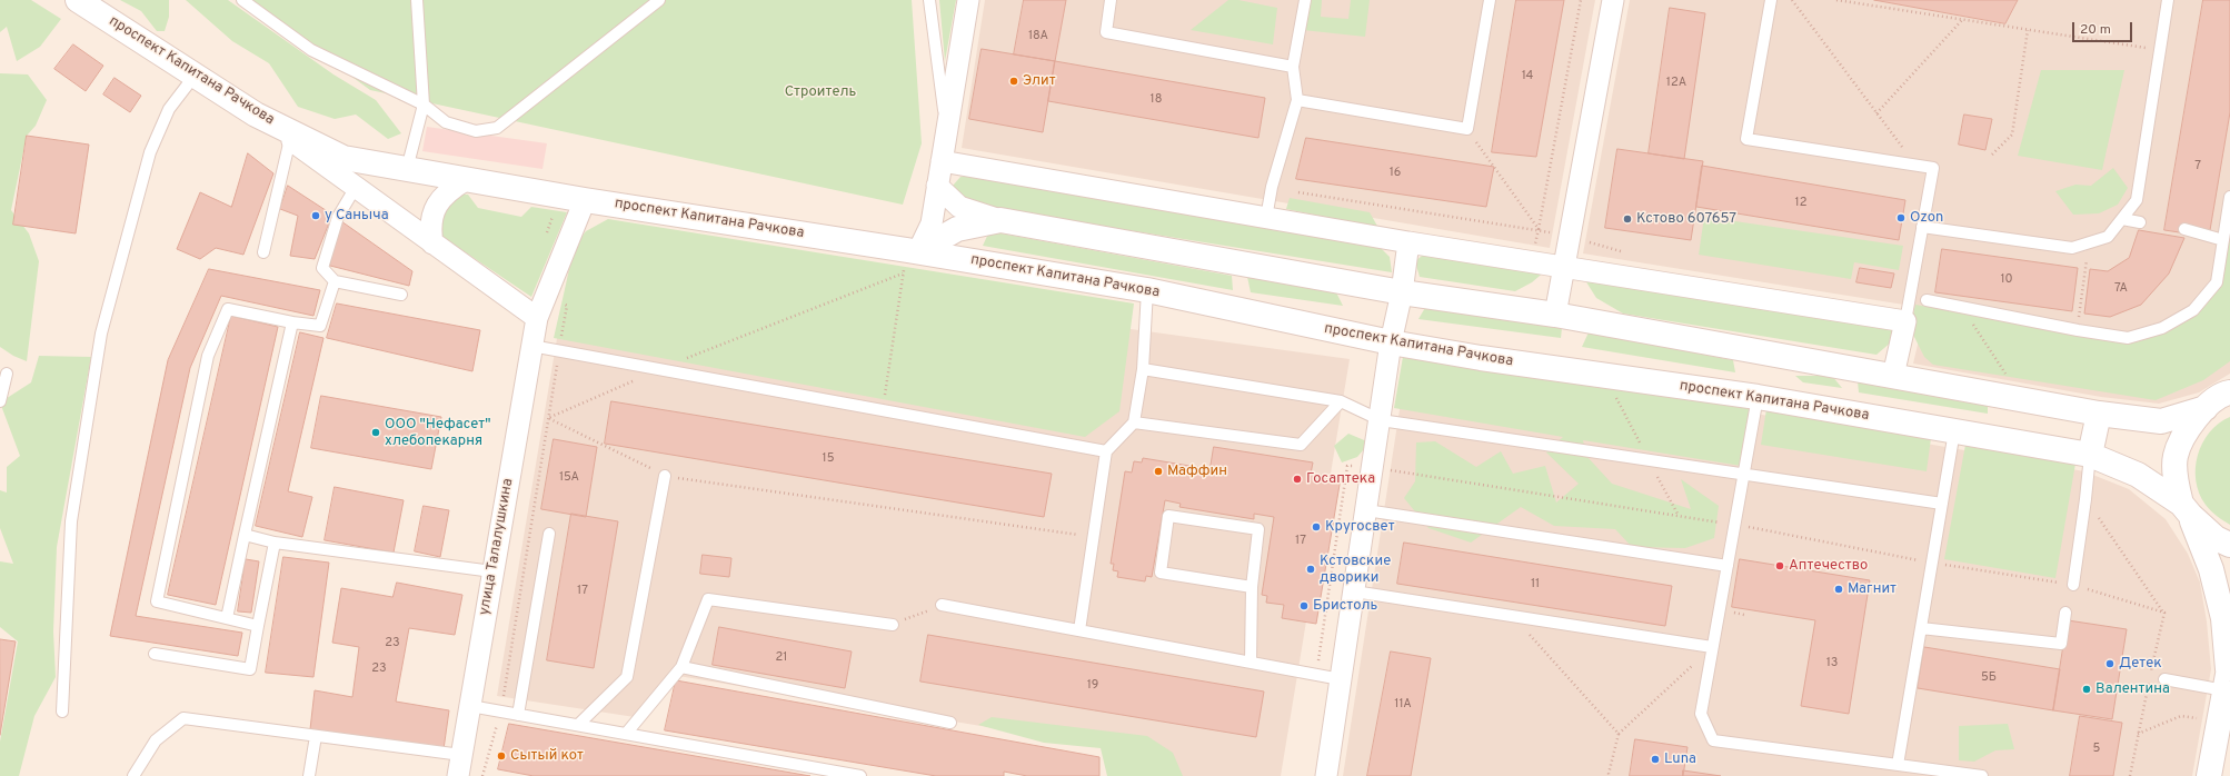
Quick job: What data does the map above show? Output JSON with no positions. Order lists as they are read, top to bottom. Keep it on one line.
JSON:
{"streets":{"street":["проспект Капитана Рачкова","улица Талалушкина"]},"crossings":[["проспект Капитана Рачкова","улица Талалушкина"]],"parks":["Строитель"],"places":["Элит","у Саныча","Ozon","Кстово 607657","ООО \"Нефасет\" хлебопекарня","Маффин","Госаптека","Кругосвет","Аптечество","Кстовские дворики","Магнит","Бристоль","Детек","Валентина","Сытый кот","Luna"],"house_numbers":["18А","14","12А","18","7","16","12","10","7А","15","15А","17","11","17","23","21","13","23","5Б","19","11А","5"],"scale_bar":"20 m"}
